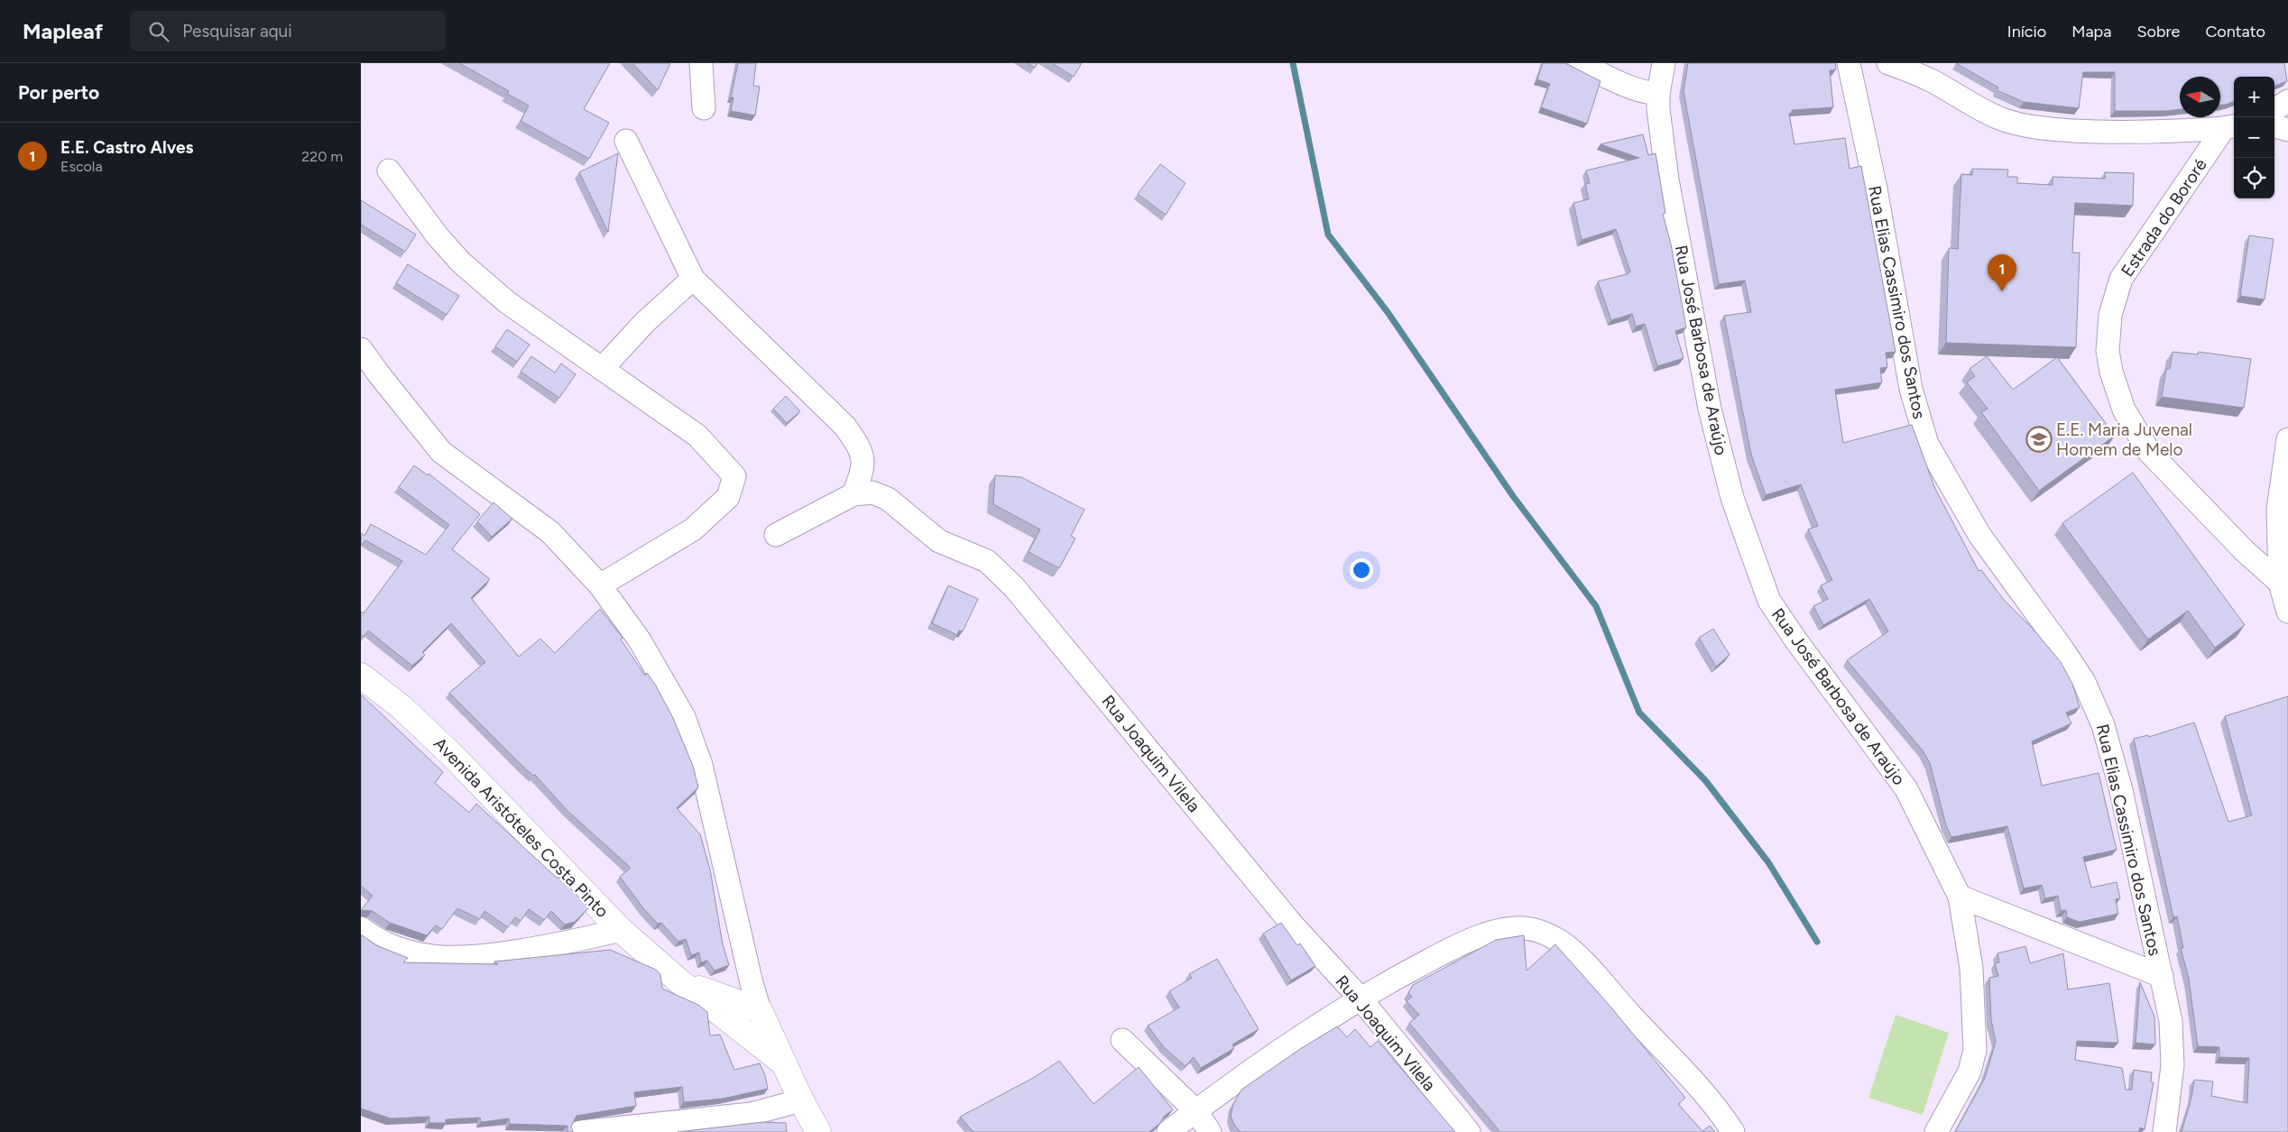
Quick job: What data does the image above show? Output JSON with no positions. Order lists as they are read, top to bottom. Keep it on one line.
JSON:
{"streets":{"main road":["Avenida Aristóteles Costa Pinto"],"street":["Estrada do Bororé","Rua Elias Cassimiro dos Santos","Rua José Barbosa de Araújo","Rua Joaquim Vilela"]},"places":{"school or university":["E.E. Maria Juvenal Homem de Melo"]},"north":"left","page":{"header":"Mapleaf","search":"Pesquisar aqui","nav":["Início","Mapa","Sobre","Contato"],"heading":"Por perto","map_buttons":["+","−"],"list":[{"mark":"1","name":"E.E. Castro Alves","note":"Escola","value":"220 m"}],"pins":"1"}}
